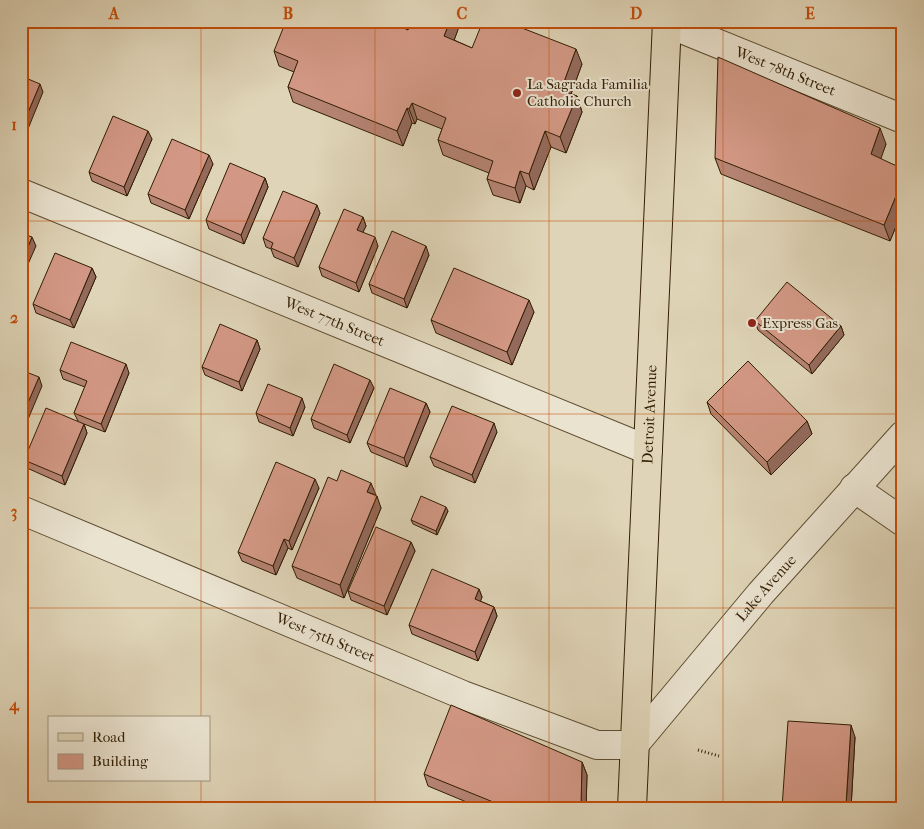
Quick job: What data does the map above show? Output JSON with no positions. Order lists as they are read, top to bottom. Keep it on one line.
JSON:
{"streets":{"main road":["Detroit Avenue"],"street":["West 78th Street","West 77th Street","Lake Avenue","West 75th Street"]},"crossings":[["West 78th Street","Detroit Avenue"],["West 77th Street","Detroit Avenue"],["Detroit Avenue","Lake Avenue"],["Detroit Avenue","West 75th Street"],["Lake Avenue","West 75th Street"]],"places":["La Sagrada Familia Catholic Church","Express Gas"],"legend":["Road","Building"],"grid":{"columns":["A","B","C","D","E"],"rows":["1","2","3","4"]}}
